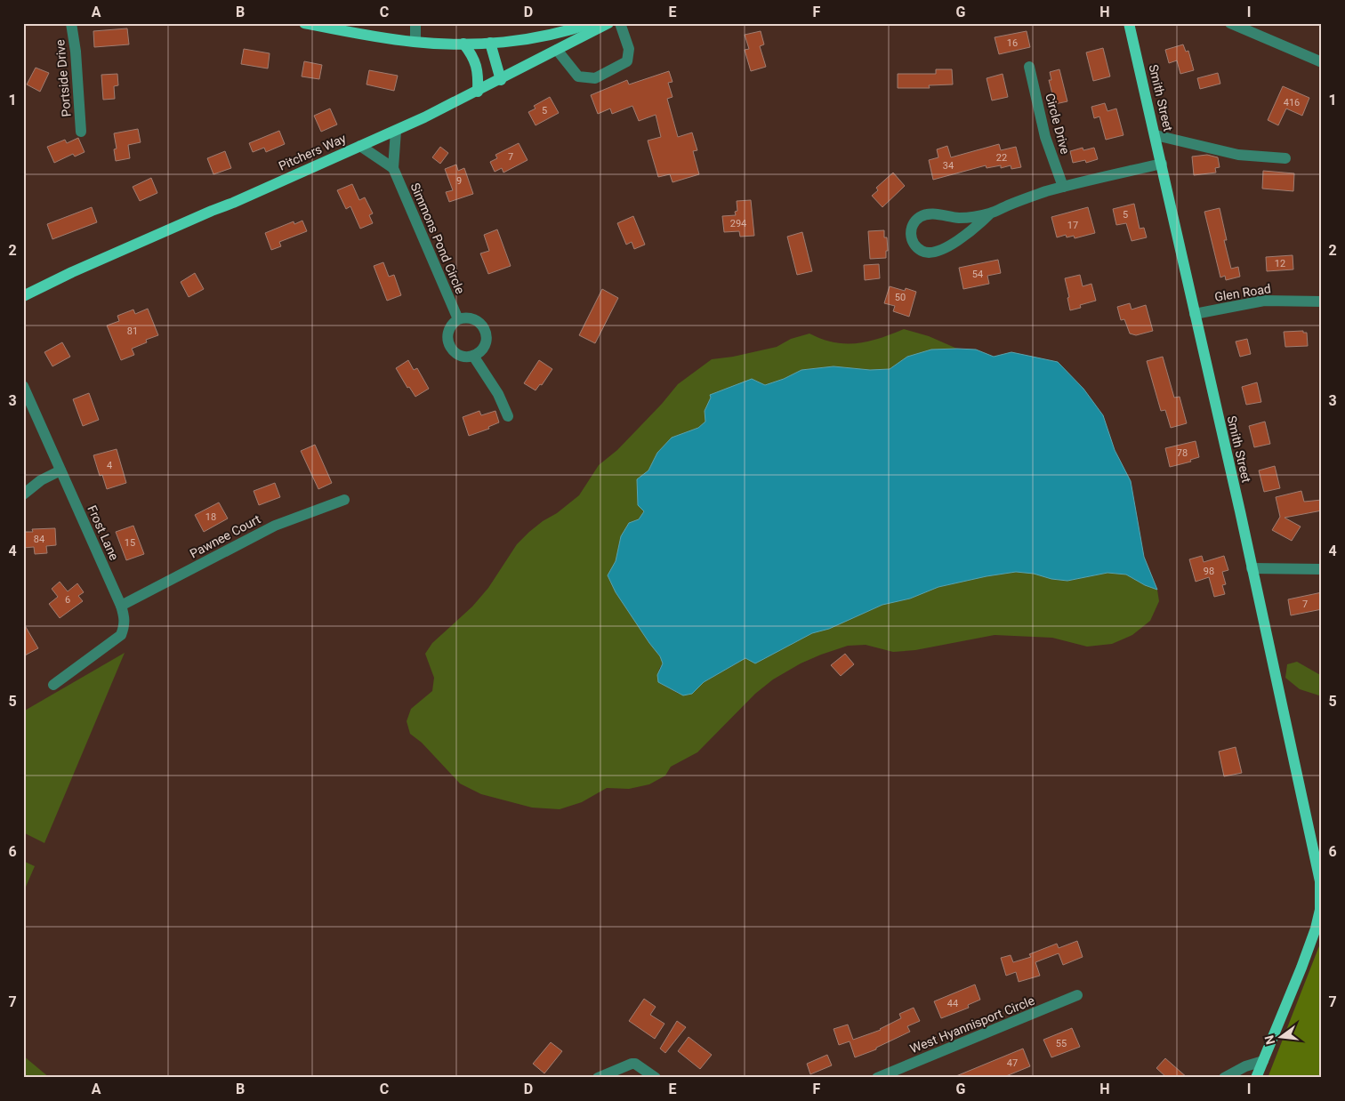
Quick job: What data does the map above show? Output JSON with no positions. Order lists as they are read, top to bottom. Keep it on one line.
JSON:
{"streets":{"main road":["Smith Street","Pitchers Way"],"street":["Portside Drive","Circle Drive","Simmons Pond Circle","Glen Road","Frost Lane","Pawnee Court","West Hyannisport Circle"]},"crossings":[["Smith Street","Glen Road"],["Pitchers Way","Simmons Pond Circle"],["Frost Lane","Pawnee Court"]],"house_numbers":["16","416","5","7","22","34","9","5","294","17","12","54","50","81","78","4","18","84","15","98","6","7","44","55","47"],"north":"left","grid":{"columns":["A","B","C","D","E","F","G","H","I"],"rows":["1","2","3","4","5","6","7"]}}
